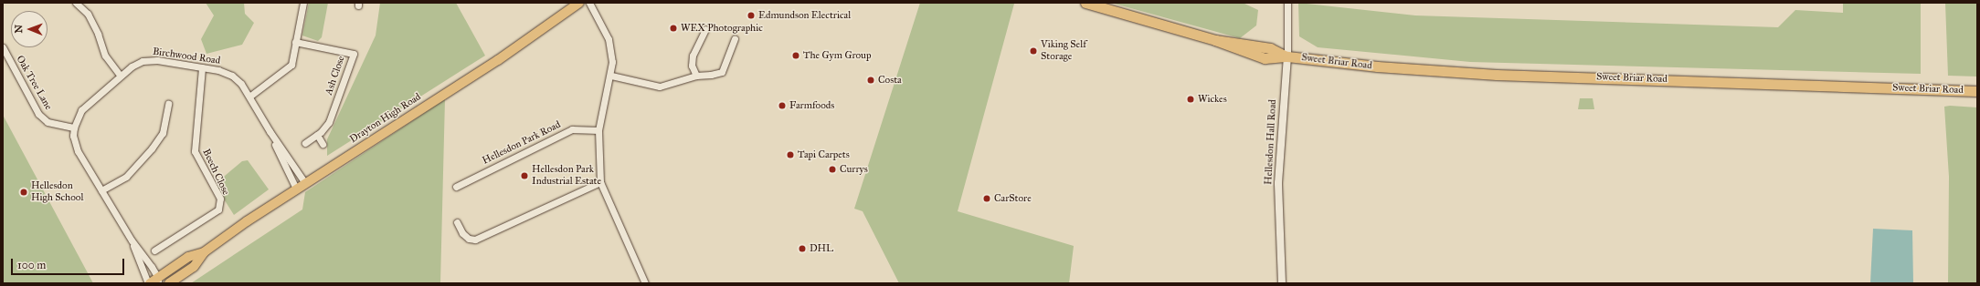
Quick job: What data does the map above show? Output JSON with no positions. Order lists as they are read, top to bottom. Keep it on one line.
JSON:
{"streets":{"highway":["Sweet Briar Road"],"main road":["Drayton High Road"],"street":["Birchwood Road","Ash Close","Oak Tree Lane","Hellesdon Hall Road","Hellesdon Park Road","Beech Close"]},"crossings":[["Birchwood Road","Oak Tree Lane"],["Birchwood Road","Drayton High Road"],["Birchwood Road","Beech Close"],["Sweet Briar Road","Hellesdon Hall Road"]],"places":["Edmundson Electrical","WEX Photographic","Viking Self Storage","The Gym Group","Costa","Wickes","Farmfoods","Tapi Carpets","Currys","Hellesdon Park Industrial Estate","Hellesdon High School","CarStore","DHL"],"scale_bar":"100 m","north":"left"}
